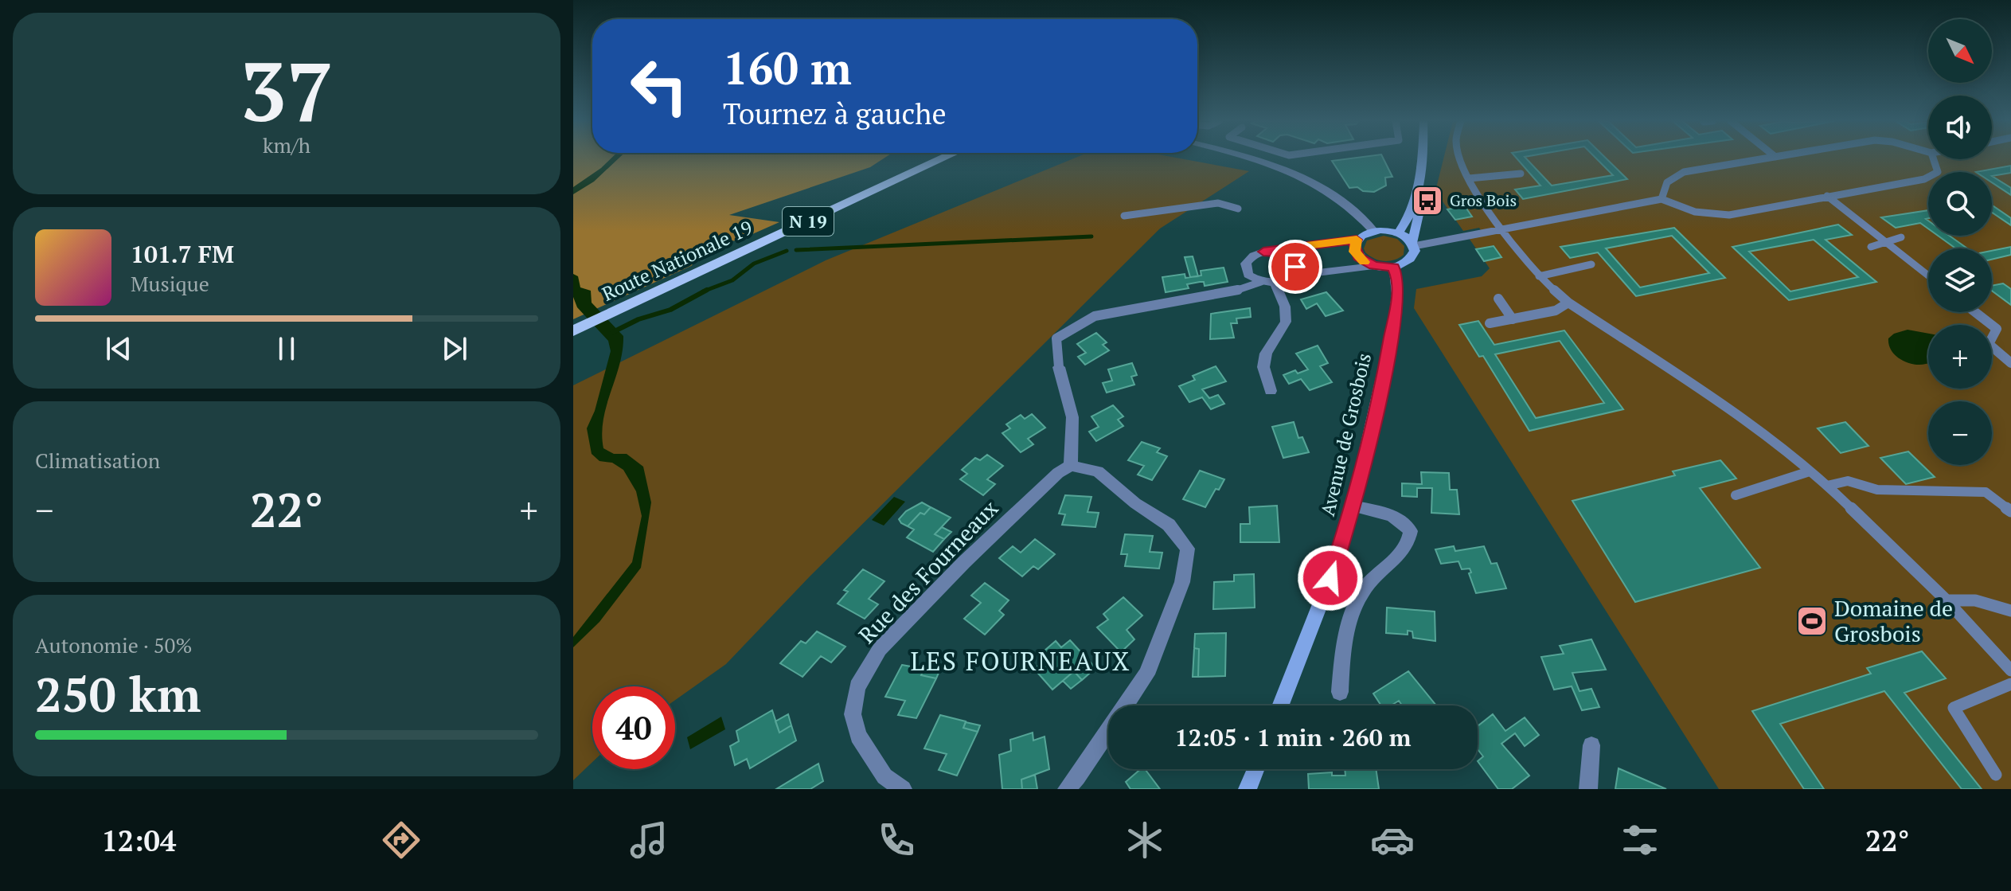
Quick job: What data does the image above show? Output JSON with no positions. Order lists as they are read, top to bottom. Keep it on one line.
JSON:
{"streets":{"main road":["N 19","Route Nationale 19"],"street":["Avenue de Grosbois","Rue des Fourneaux"]},"districts":["LES FOURNEAUX"],"places":{"bus stop":["Gros Bois"],"sports":["Domaine de Grosbois"]},"north":"bottom right","page":{"tile":[["37","km/h"],"Climatisation",["Autonomie · 50%","250 km"]],"map_buttons":["+","−"],"turn":["160 m","Tournez à gauche"],"song":["101.7 FM","Musique"],"heat":["−","22°","+"],"limit":"40","trip":"12:05 · 1 min · 260 m","tabs":["12:04","22°"]}}
